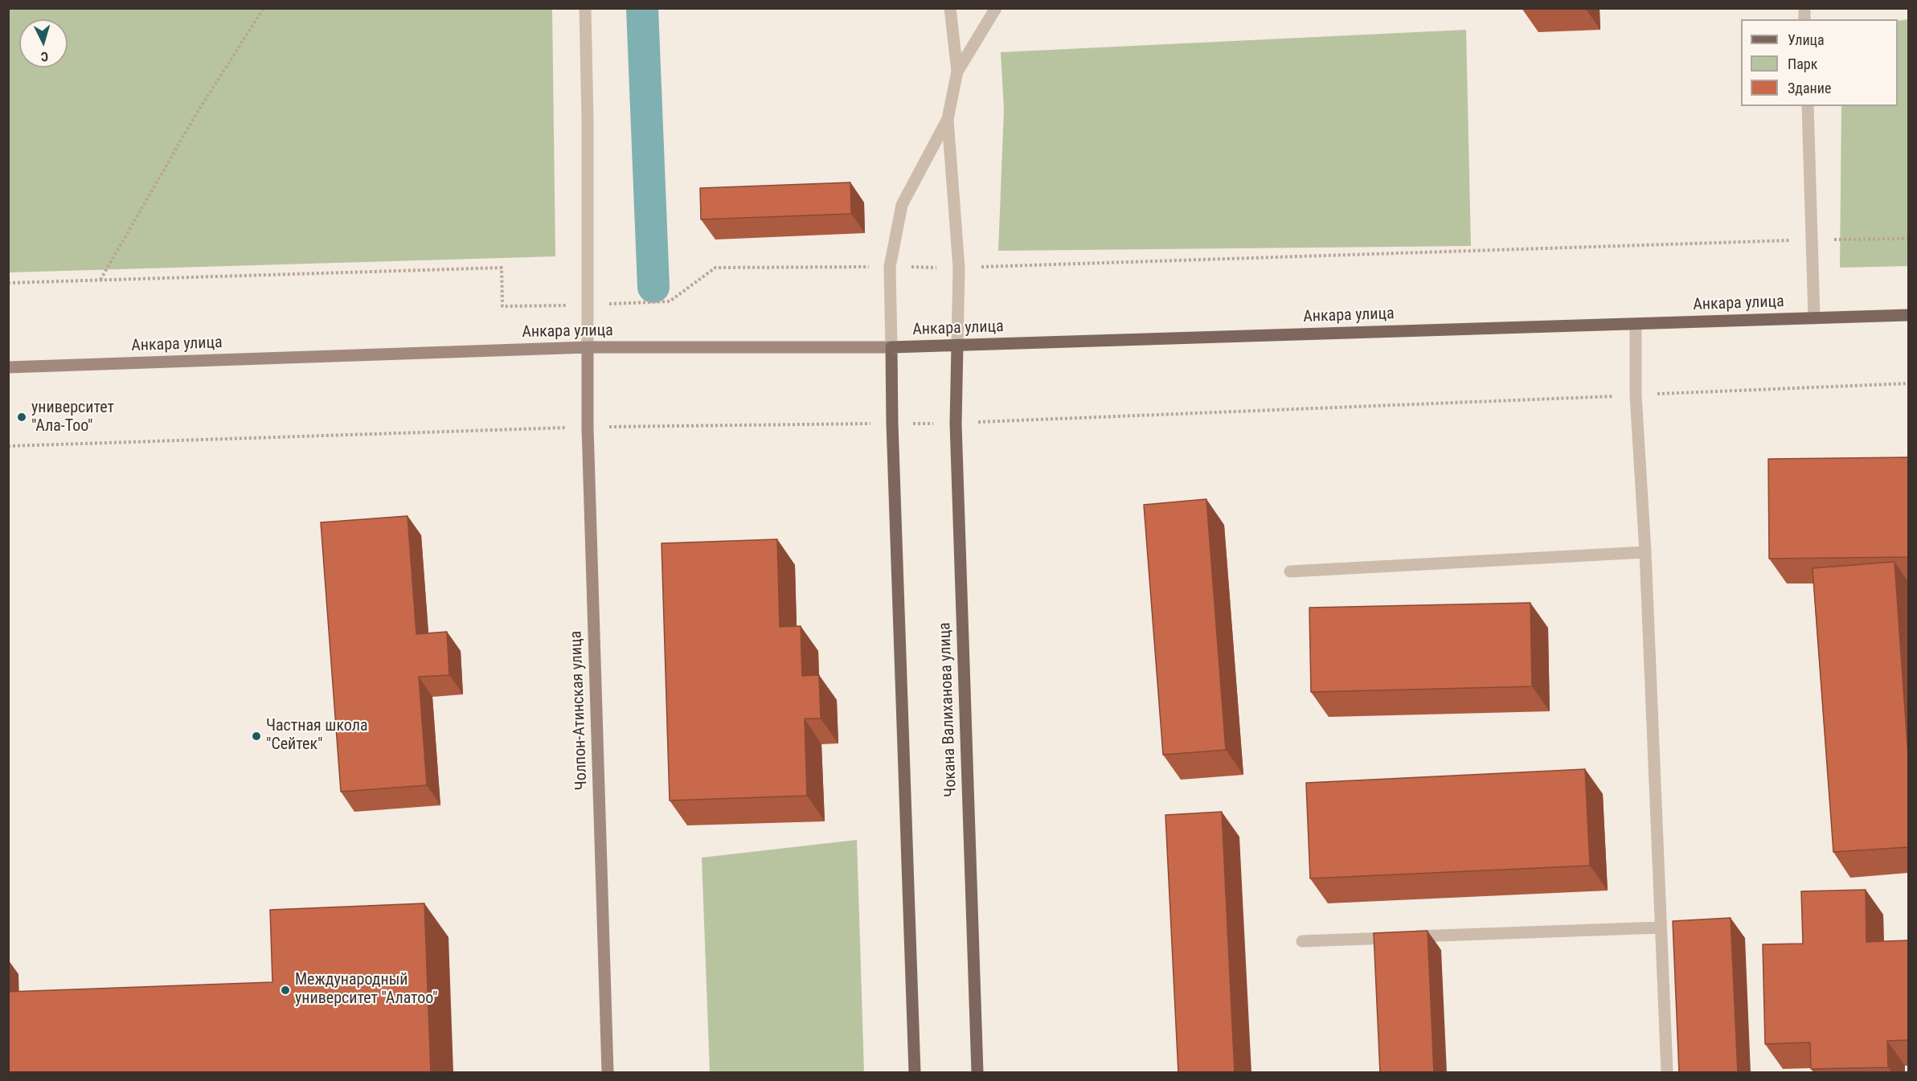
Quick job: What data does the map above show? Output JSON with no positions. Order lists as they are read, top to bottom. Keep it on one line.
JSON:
{"streets":{"main road":["Анкара улица","Чокана Валиханова улица","Чолпон-Атинская улица"]},"crossings":[["Анкара улица","Чокана Валиханова улица"],["Анкара улица","Чолпон-Атинская улица"]],"places":["университет \"Ала-Тоо\"","Частная школа \"Сейтек\"","Международный университет \"Алатоо\""],"legend":["Улица","Парк","Здание"],"north":"bottom"}
